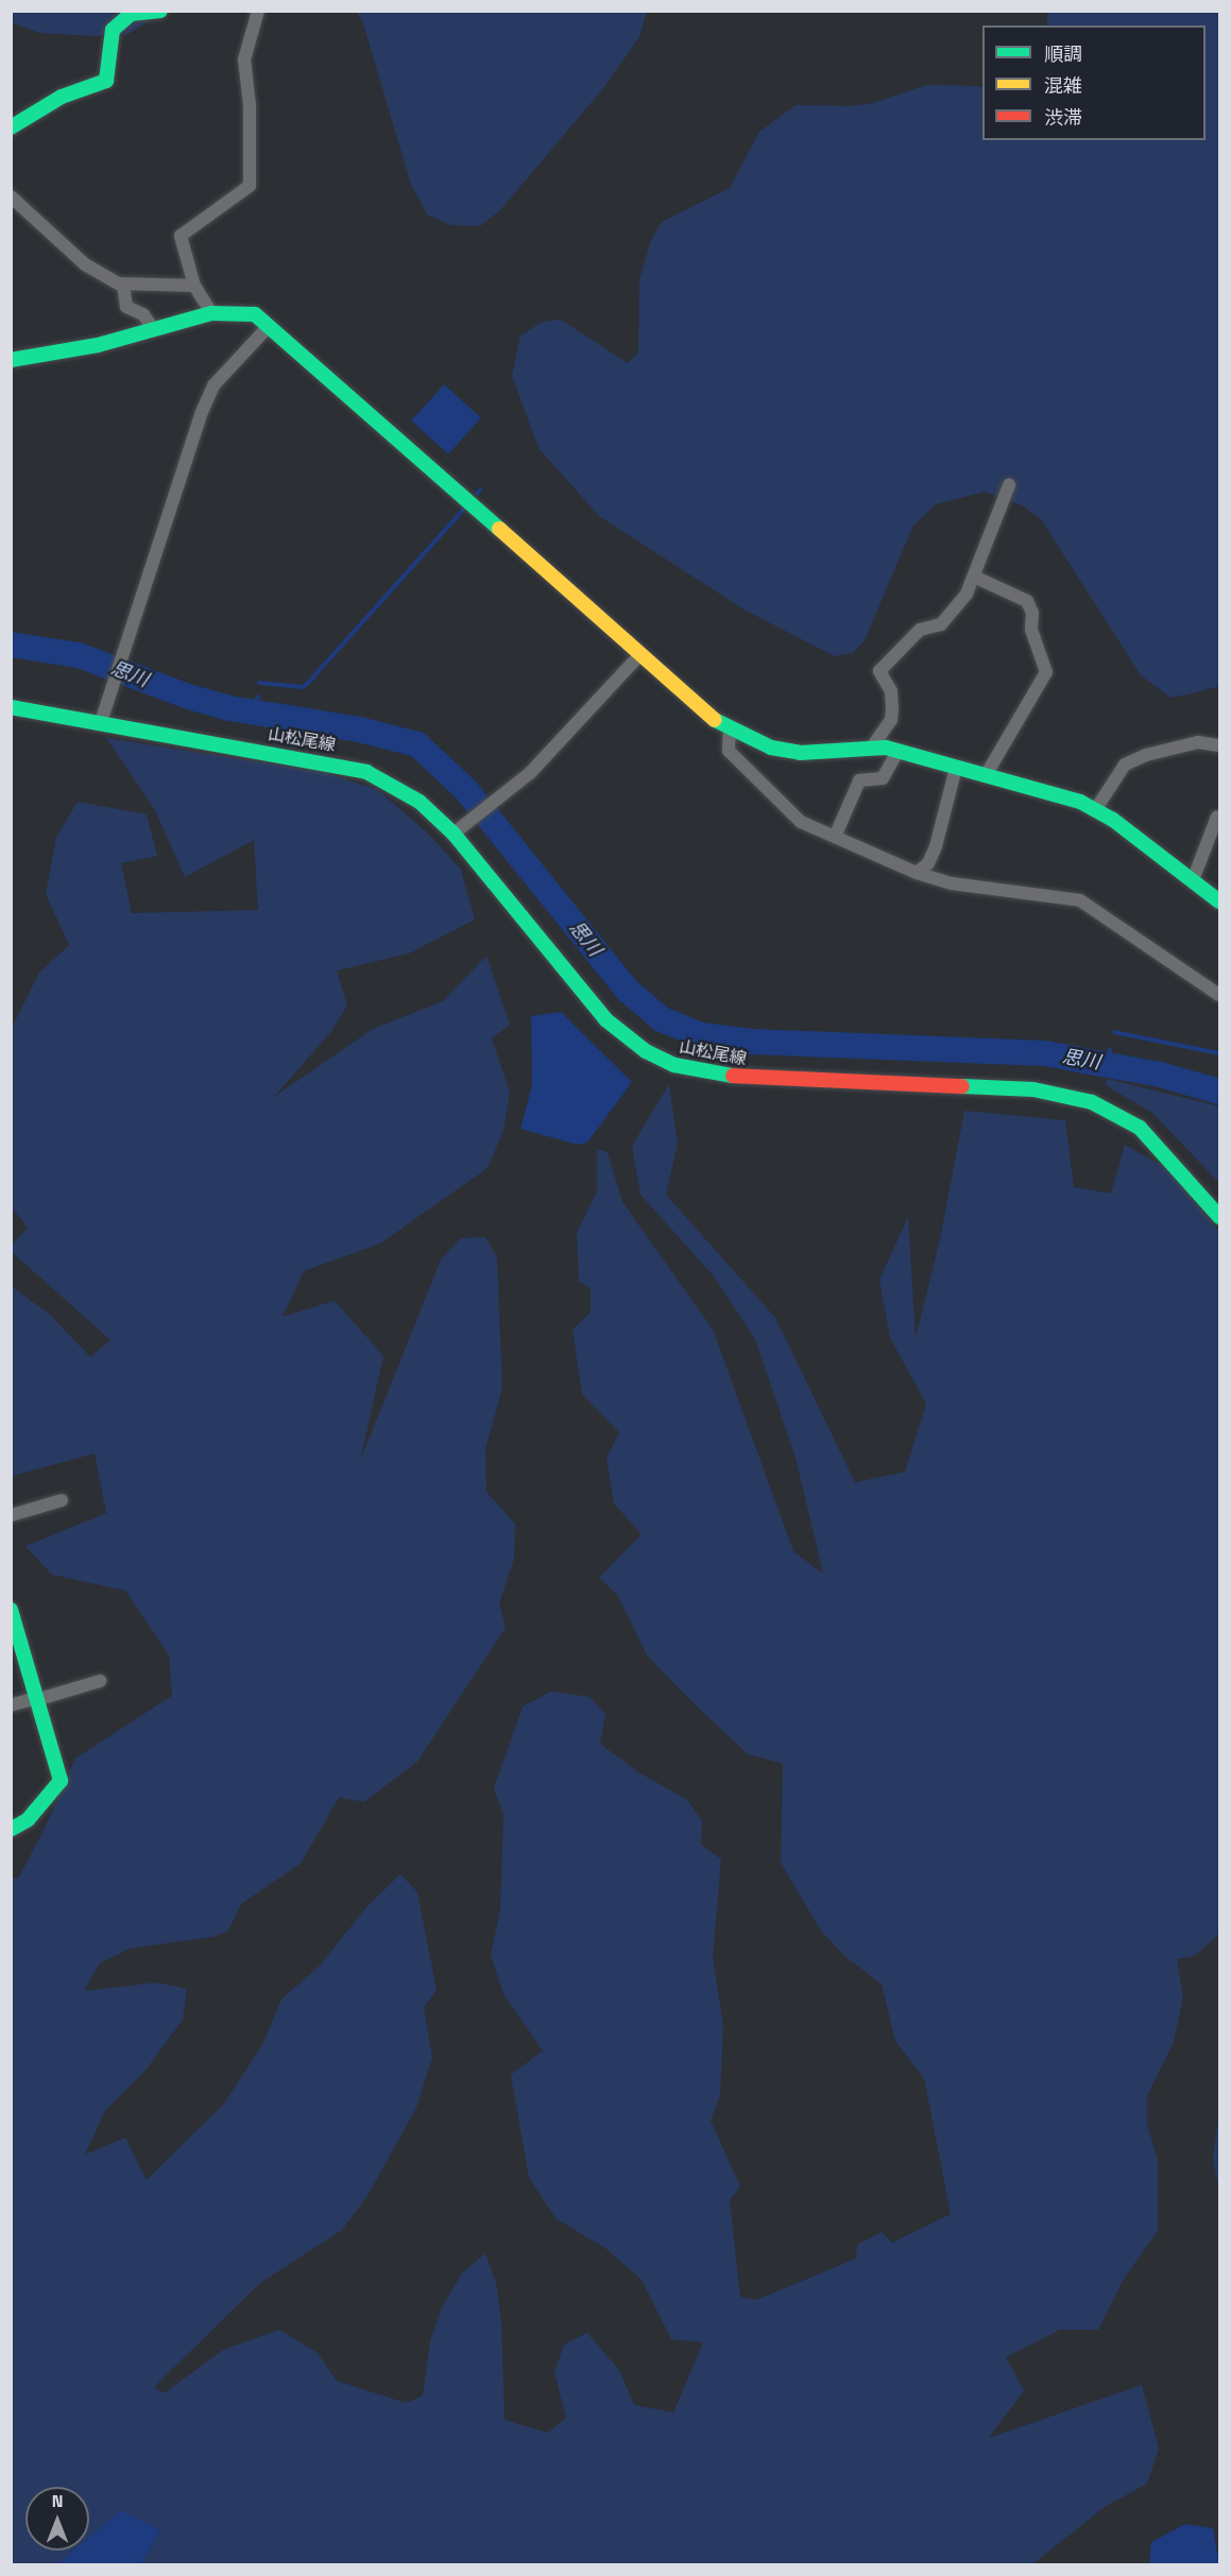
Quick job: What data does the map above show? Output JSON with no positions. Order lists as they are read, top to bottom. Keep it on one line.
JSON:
{"streets":{"street":["山松尾線"]},"water":["思川"],"legend":["順調","混雑","渋滞"],"north":"top"}
